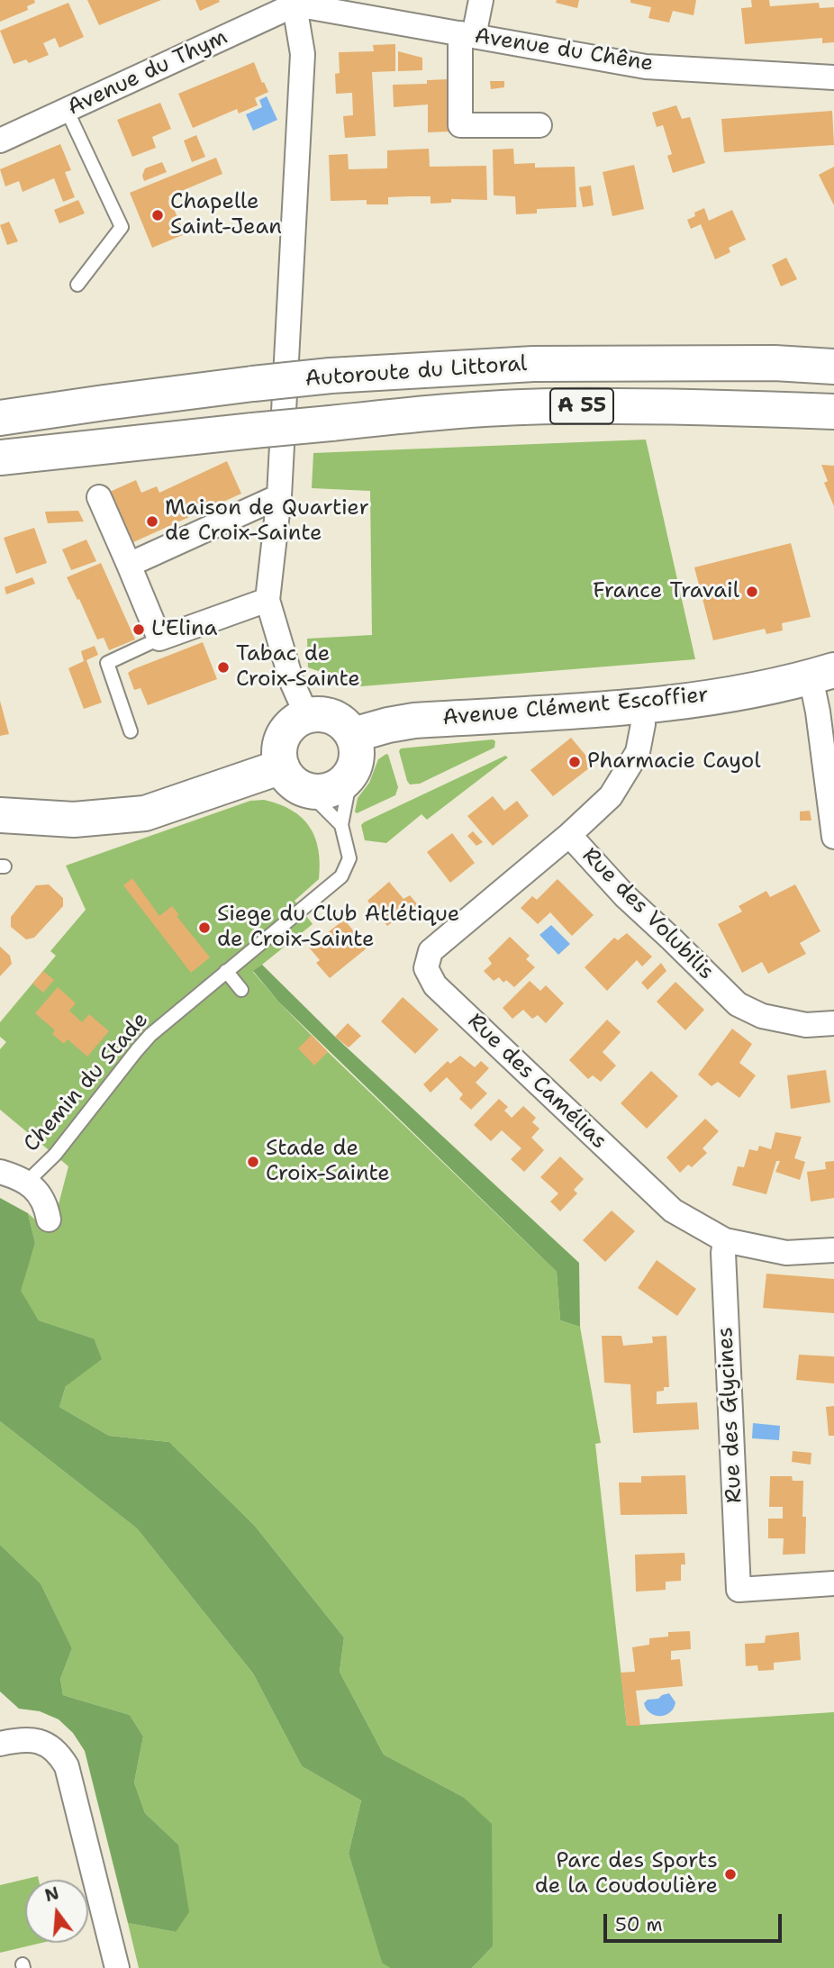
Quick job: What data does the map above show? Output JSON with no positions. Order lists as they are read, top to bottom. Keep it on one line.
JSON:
{"streets":{"main road":["Autoroute du Littoral","A 55","Avenue Clément Escoffier"],"street":["Avenue du Chêne","Avenue du Thym","Rue des Volubilis","Rue des Camélias","Rue des Glycines"],"lane":["Chemin du Stade"]},"crossings":[["Avenue du Chêne","Avenue du Thym"],["Avenue Clément Escoffier","Rue des Volubilis"],["Avenue Clément Escoffier","Chemin du Stade"],["Rue des Volubilis","Rue des Camélias"],["Rue des Camélias","Rue des Glycines"]],"places":["Chapelle Saint-Jean","Maison de Quartier de Croix-Sainte","France Travail","L'Elina","Tabac de Croix-Sainte","Pharmacie Cayol","Siege du Club Atlétique de Croix-Sainte","Stade de Croix-Sainte","Parc des Sports de la Coudoulière"],"scale_bar":"50 m","north":"top"}
